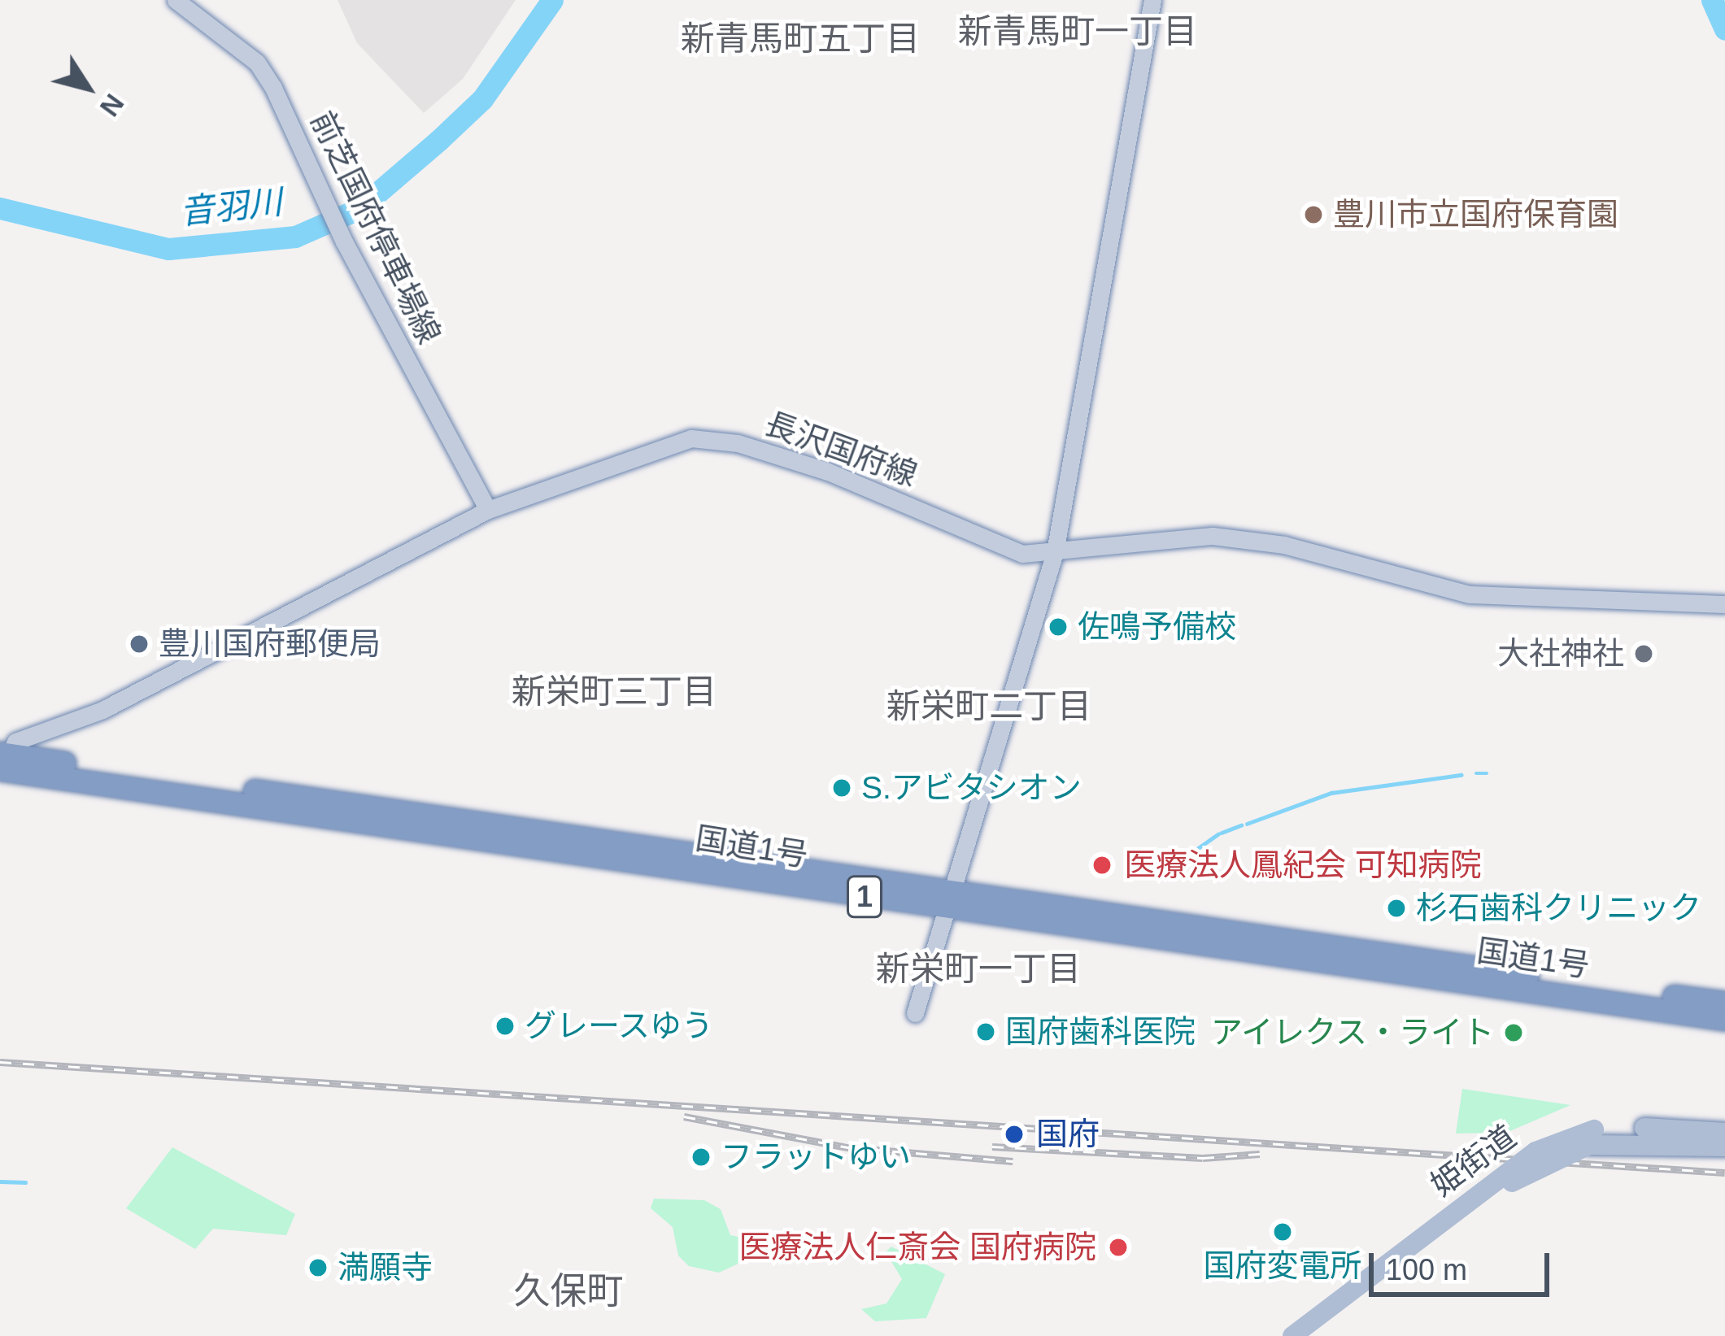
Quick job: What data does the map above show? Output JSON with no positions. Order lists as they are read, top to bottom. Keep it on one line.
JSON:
{"streets":{"highway":["国道1号","1"],"main road":["前芝国府停車場線","長沢国府線","姫街道"]},"crossings":[["前芝国府停車場線","長沢国府線"],["長沢国府線","国道1号"]],"districts":["新青馬町一丁目","新青馬町五丁目","新栄町三丁目","新栄町二丁目","新栄町一丁目","久保町"],"water":["音羽川"],"places":["豊川市立国府保育園","佐鳴予備校","豊川国府郵便局","大社神社","S.アビタシオン","医療法人鳳紀会 可知病院","杉石歯科クリニック","グレースゆう","国府歯科医院","アイレクス・ライト","国府","フラットゆい","国府変電所","医療法人仁斎会 国府病院","満願寺"],"scale_bar":"100 m","north":"bottom right"}
